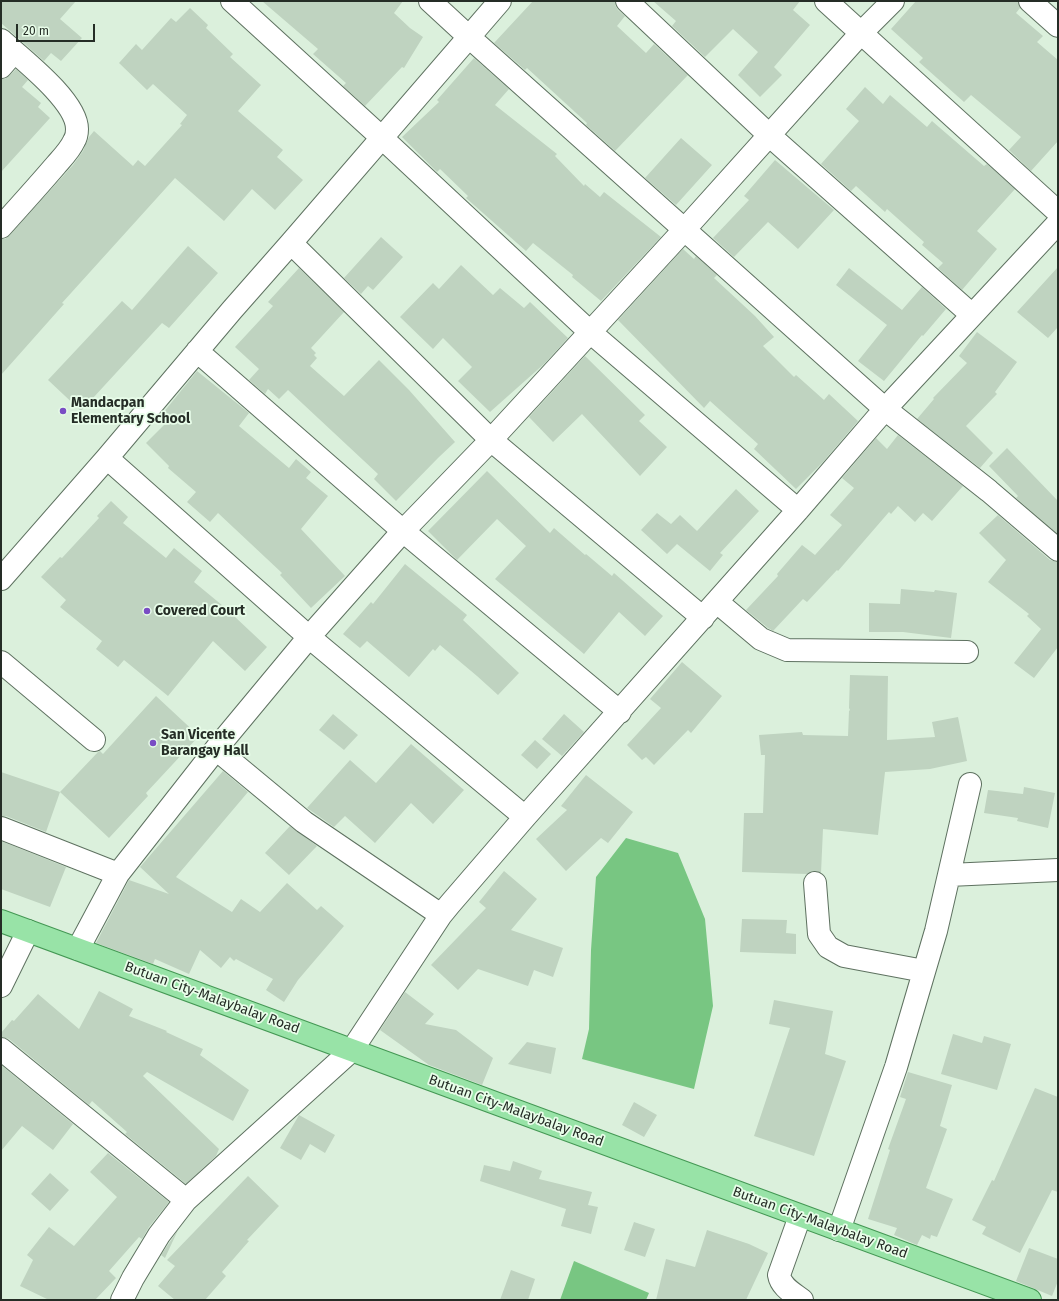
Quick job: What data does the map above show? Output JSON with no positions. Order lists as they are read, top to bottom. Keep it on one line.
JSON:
{"streets":{"main road":["Butuan City-Malaybalay Road"]},"places":["Mandacpan Elementary School","Covered Court","San Vicente Barangay Hall"],"scale_bar":"20 m"}
